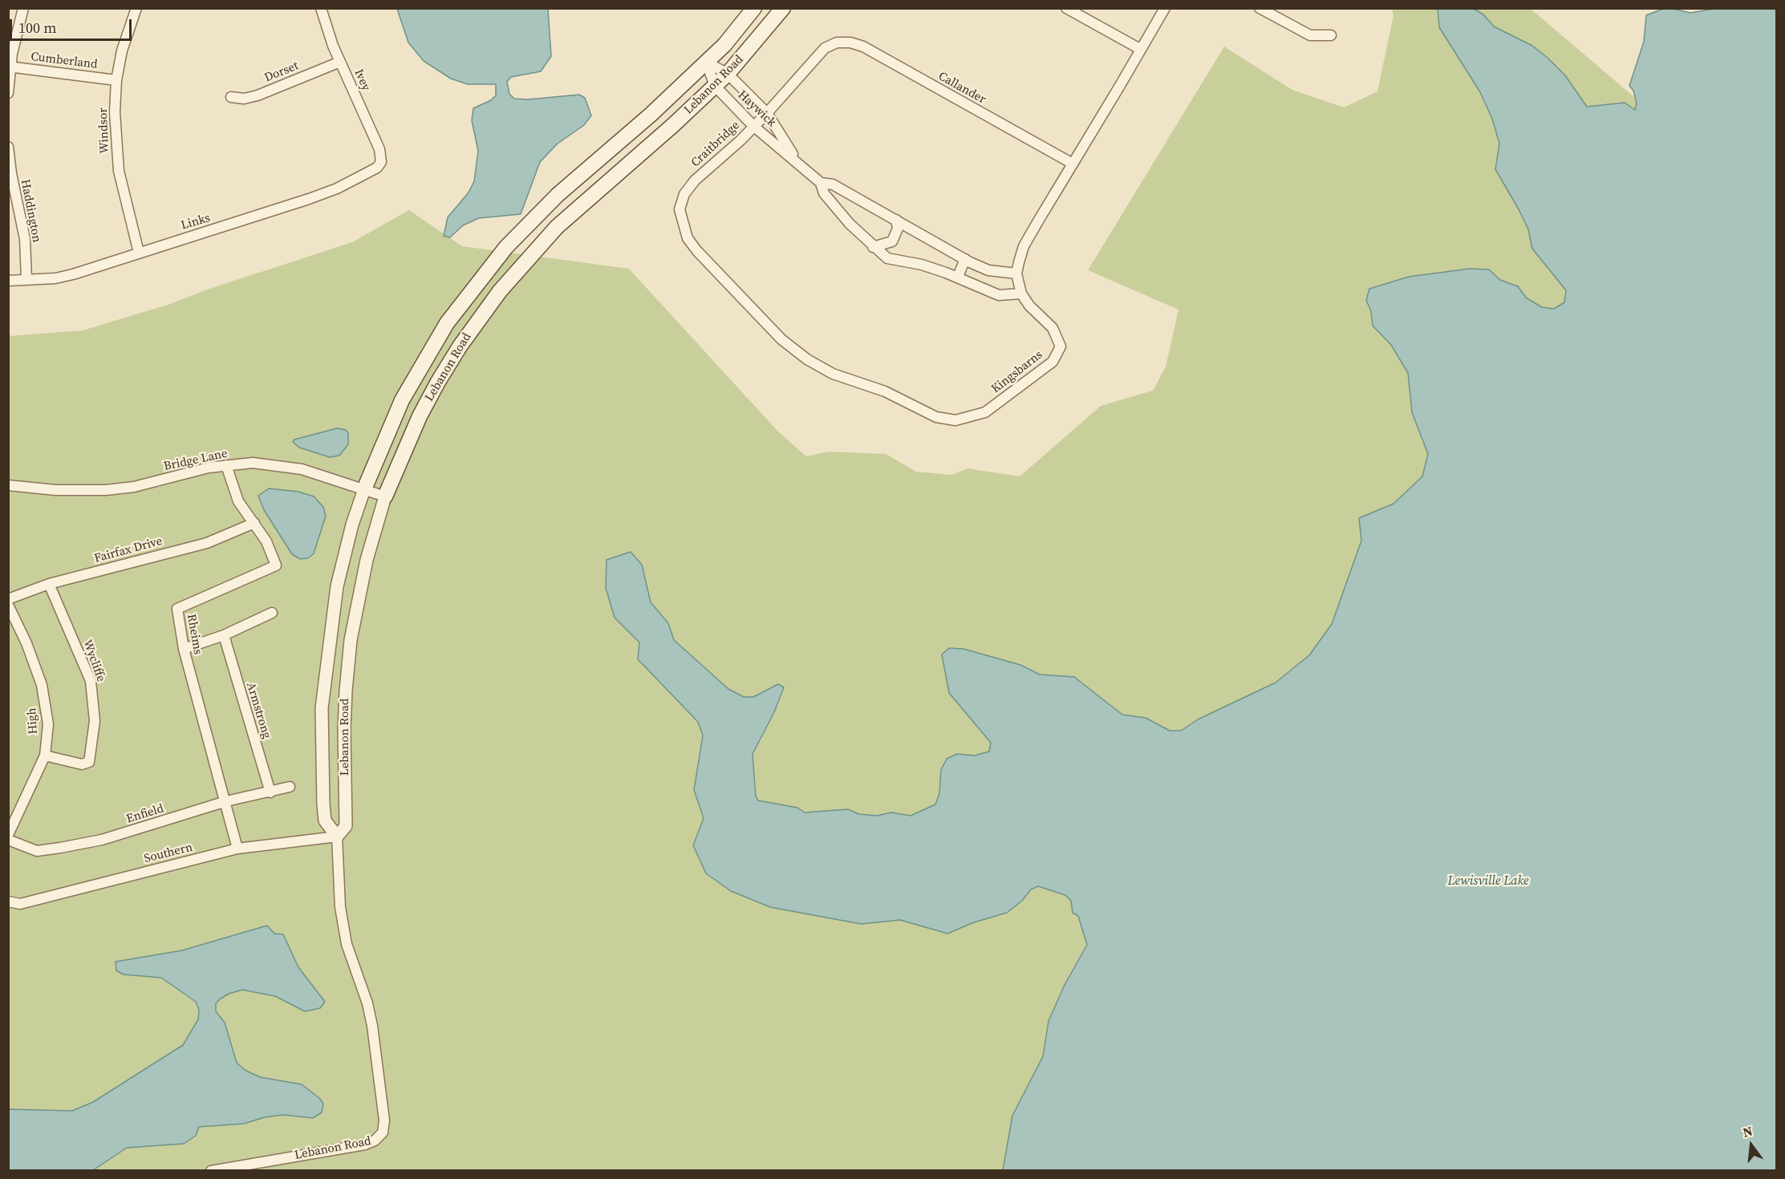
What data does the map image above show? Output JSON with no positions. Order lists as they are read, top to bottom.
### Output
{
  "streets": {
    "main road": ["Lebanon Road"],
    "street": [
      "Cumberland",
      "Dorset",
      "Ivey",
      "Callander",
      "Haywick",
      "Windsor",
      "Craitbridge",
      "Haddington",
      "Links",
      "Kingsbarns",
      "Bridge Lane",
      "Fairfax Drive",
      "Rheims",
      "Wycliffe",
      "Armstrong",
      "High",
      "Enfield",
      "Southern"
    ]
  },
  "crossings": [
    ["Cumberland", "Windsor"],
    ["Dorset", "Ivey"],
    ["Ivey", "Links"],
    ["Lebanon Road", "Haywick"],
    ["Lebanon Road", "Bridge Lane"],
    ["Lebanon Road", "Southern"],
    ["Callander", "Craitbridge"],
    ["Callander", "Kingsbarns"],
    ["Haywick", "Craitbridge"],
    ["Haywick", "Kingsbarns"],
    ["Windsor", "Links"],
    ["Craitbridge", "Kingsbarns"],
    ["Haddington", "Links"],
    ["Bridge Lane", "Rheims"],
    ["Fairfax Drive", "Rheims"],
    ["Fairfax Drive", "Wycliffe"],
    ["Rheims", "Enfield"],
    ["Rheims", "Southern"],
    ["Wycliffe", "High"],
    ["Armstrong", "Enfield"]
  ],
  "water": ["Lewisville Lake"],
  "scale_bar": "100 m",
  "north": "top"
}
